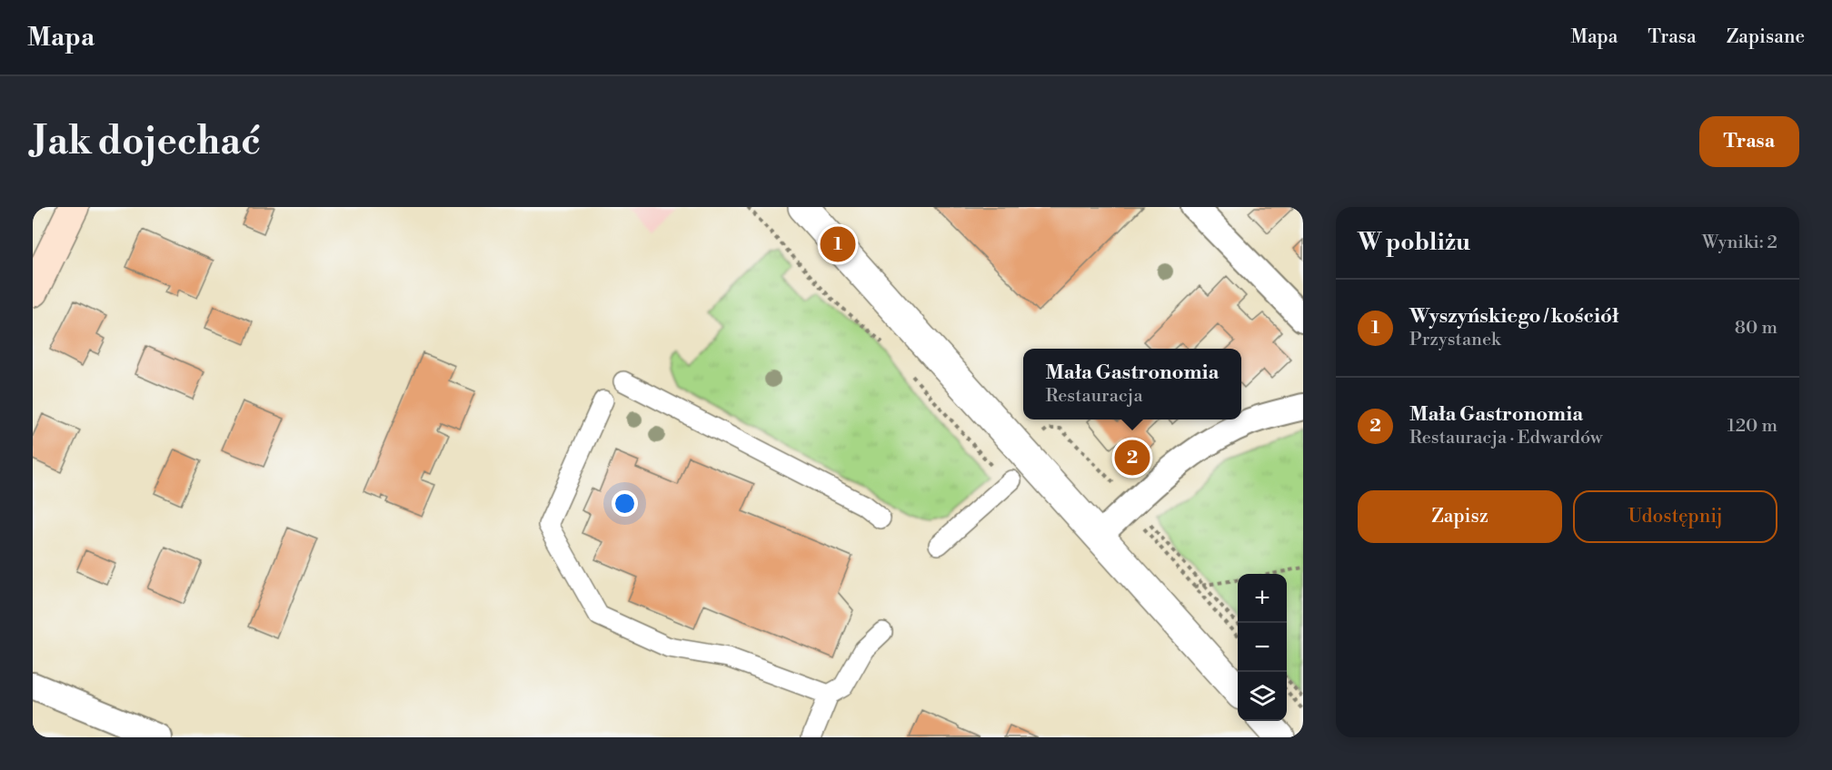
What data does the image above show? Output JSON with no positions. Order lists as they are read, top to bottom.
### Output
{
  "page": {
    "header": "Mapa",
    "nav": ["Mapa", "Trasa", "Zapisane"],
    "buttons": [
      "Trasa",
      ["Zapisz", "Udostępnij"]
    ],
    "title": "Jak dojechać",
    "heading": ["W pobliżu", "Wyniki: 2"],
    "pins": ["1", "2"],
    "list": [
      {
        "mark": "1",
        "name": "Wyszyńskiego / kościół",
        "note": "Przystanek",
        "value": "80 m"
      },
      {
        "mark": "2",
        "name": "Mała Gastronomia",
        "note": "Restauracja · Edwardów",
        "value": "120 m"
      }
    ],
    "popup": ["Mała Gastronomia", "Restauracja"],
    "map_buttons": ["+", "−"]
  }
}
